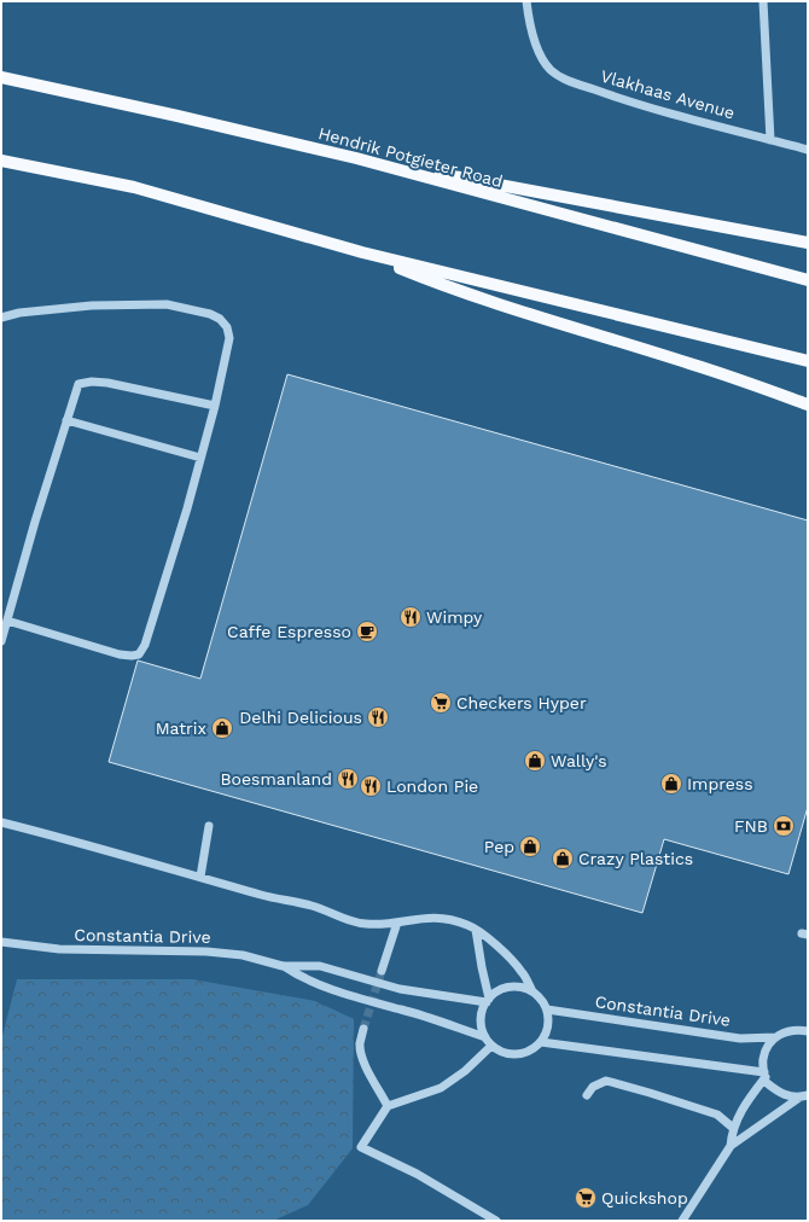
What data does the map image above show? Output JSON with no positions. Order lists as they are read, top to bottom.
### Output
{
  "streets": {
    "main road": ["Hendrik Potgieter Road"],
    "street": ["Vlakhaas Avenue", "Constantia Drive"]
  },
  "places": {
    "restaurant": [
      "Wimpy",
      "Delhi Delicious",
      "Boesmanland",
      "London Pie"
    ],
    "cafe": ["Caffe Espresso"],
    "supermarket": ["Checkers Hyper", "Quickshop"],
    "shop": [
      "Matrix",
      "Wally's",
      "Impress",
      "Pep",
      "Crazy Plastics"
    ],
    "bank": ["FNB"]
  }
}
